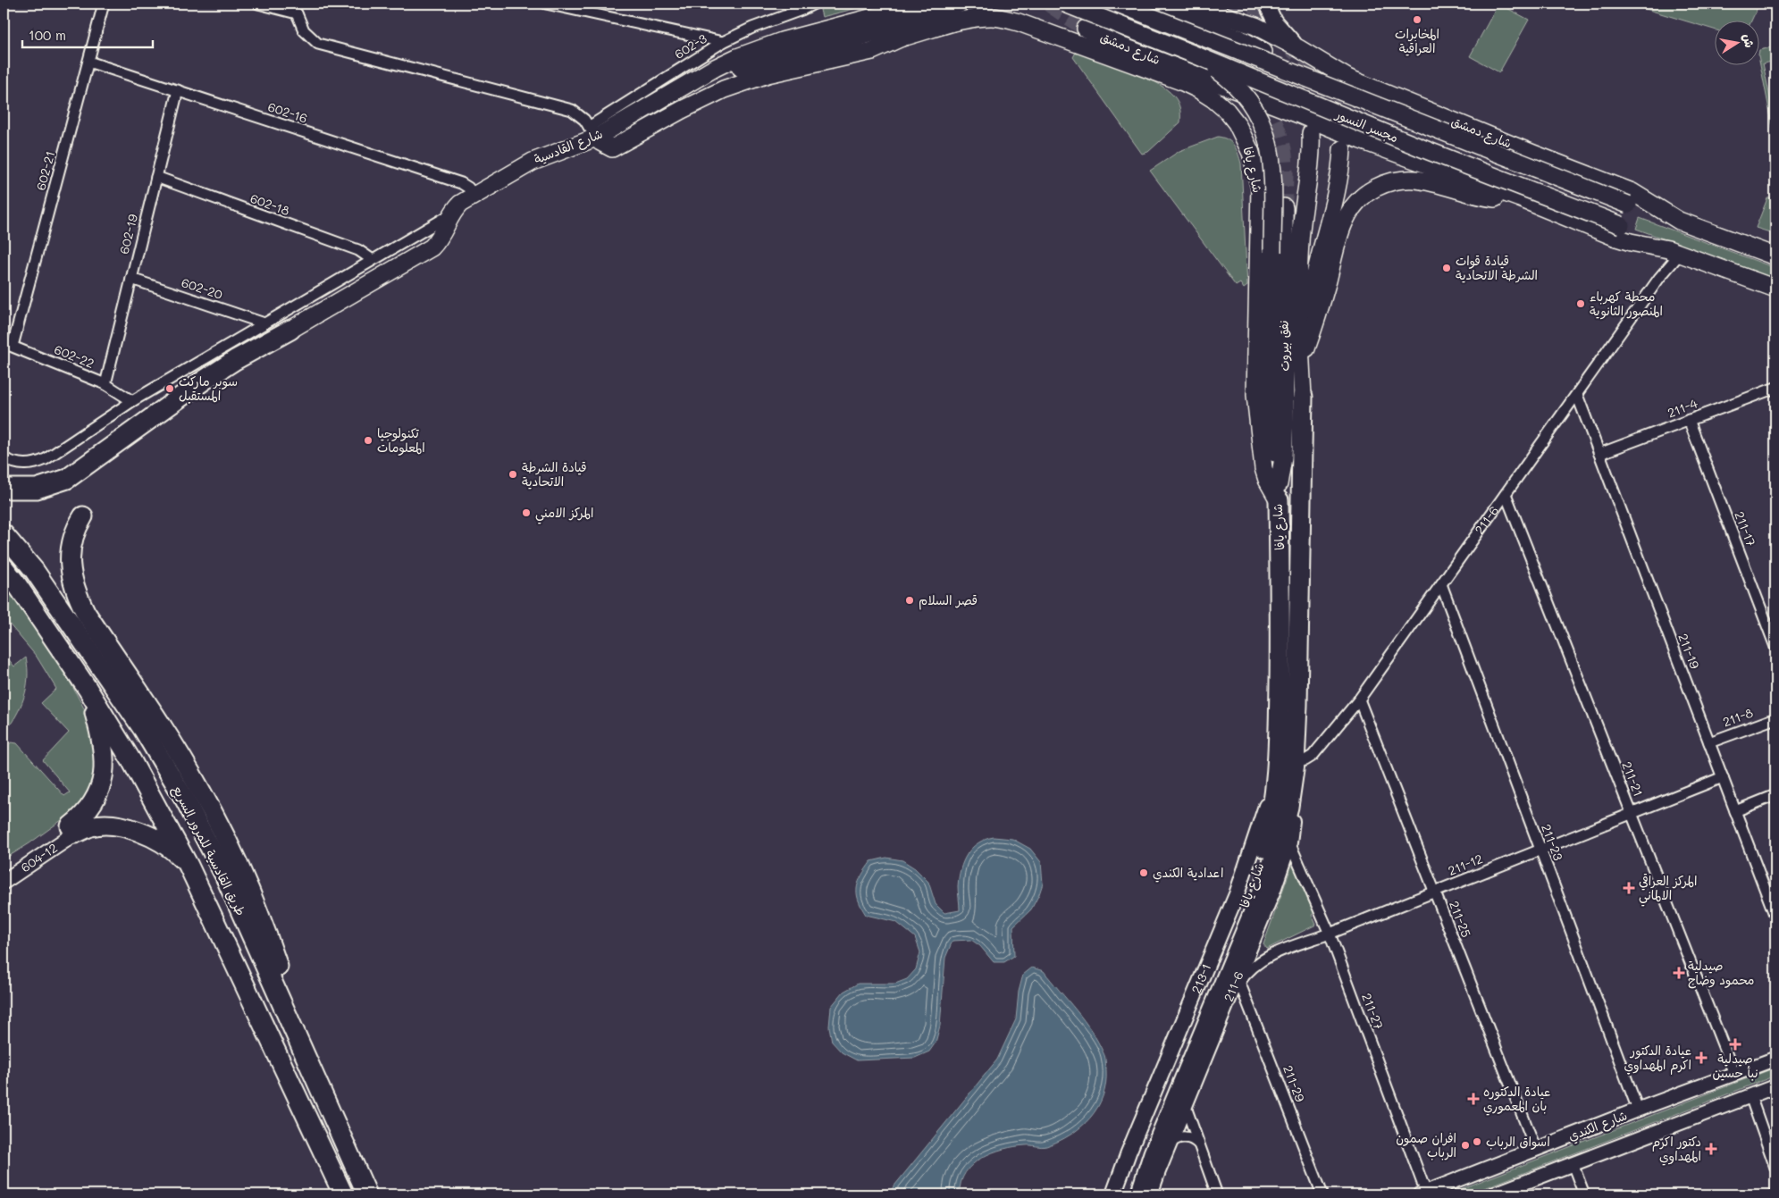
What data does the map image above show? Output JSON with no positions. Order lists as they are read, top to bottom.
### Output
{
  "streets": {
    "highway": ["شارع يافا", "طريق القادسية للمرور السريع"],
    "main road": [
      "شارع دمشق",
      "مجسر النسور",
      "شارع القادسية",
      "نفق بيروت",
      "211-6",
      "604-12",
      "213-1"
    ],
    "street": [
      "602-3",
      "602-16",
      "602-21",
      "602-18",
      "602-19",
      "602-20",
      "602-22",
      "211-4",
      "211-17",
      "211-19",
      "211-8",
      "211-21",
      "211-23",
      "211-12",
      "211-25",
      "211-27",
      "211-29",
      "شارع الكندي"
    ]
  },
  "crossings": [
    ["602-3", "شارع القادسية"],
    ["شارع دمشق", "مجسر النسور"],
    ["602-16", "شارع القادسية"],
    ["602-16", "602-21"],
    ["602-16", "602-19"],
    ["مجسر النسور", "211-6"],
    ["شارع القادسية", "شارع يافا"],
    ["شارع يافا", "نفق بيروت"],
    ["شارع يافا", "211-6"],
    ["شارع يافا", "213-1"],
    ["602-21", "602-22"],
    ["602-18", "602-19"],
    ["602-19", "602-20"],
    ["602-19", "602-22"],
    ["211-4", "211-17"],
    ["211-4", "211-19"],
    ["211-6", "211-19"],
    ["211-6", "211-21"],
    ["211-6", "211-23"],
    ["211-6", "211-12"],
    ["211-6", "211-25"],
    ["211-6", "213-1"],
    ["211-6", "211-27"],
    ["211-6", "211-29"],
    ["211-19", "211-8"],
    ["211-19", "211-12"],
    ["211-21", "211-12"],
    ["211-21", "شارع الكندي"],
    ["211-23", "211-12"],
    ["211-23", "شارع الكندي"],
    ["211-12", "211-25"],
    ["211-12", "211-27"],
    ["211-12", "211-29"],
    ["211-25", "شارع الكندي"],
    ["211-27", "شارع الكندي"]
  ],
  "places": {
    "other": [
      "المخابرات العراقية",
      "قيادة قوات الشرطة الاتحادية",
      "محطة كهرباء المنصور الثانوية",
      "سوبر ماركت المستقبل",
      "تكنولوجيا المعلومات",
      "قيادة الشرطة الاتحادية",
      "المركز الامني",
      "قصر السلام",
      "اعدادية الكندي",
      "اسواق الرباب",
      "افران صمون الرباب"
    ],
    "health": [
      "المركز العراقي الالماني",
      "صيدلية محمود وضاح",
      "صيدلية نبأ حسين",
      "عيادة الدكتور اكرم المهداوي",
      "عيادة الدكتوره بان المعموري",
      "دكتور اكرم المهداوي"
    ]
  },
  "scale_bar": "100 m",
  "north": "right"
}
